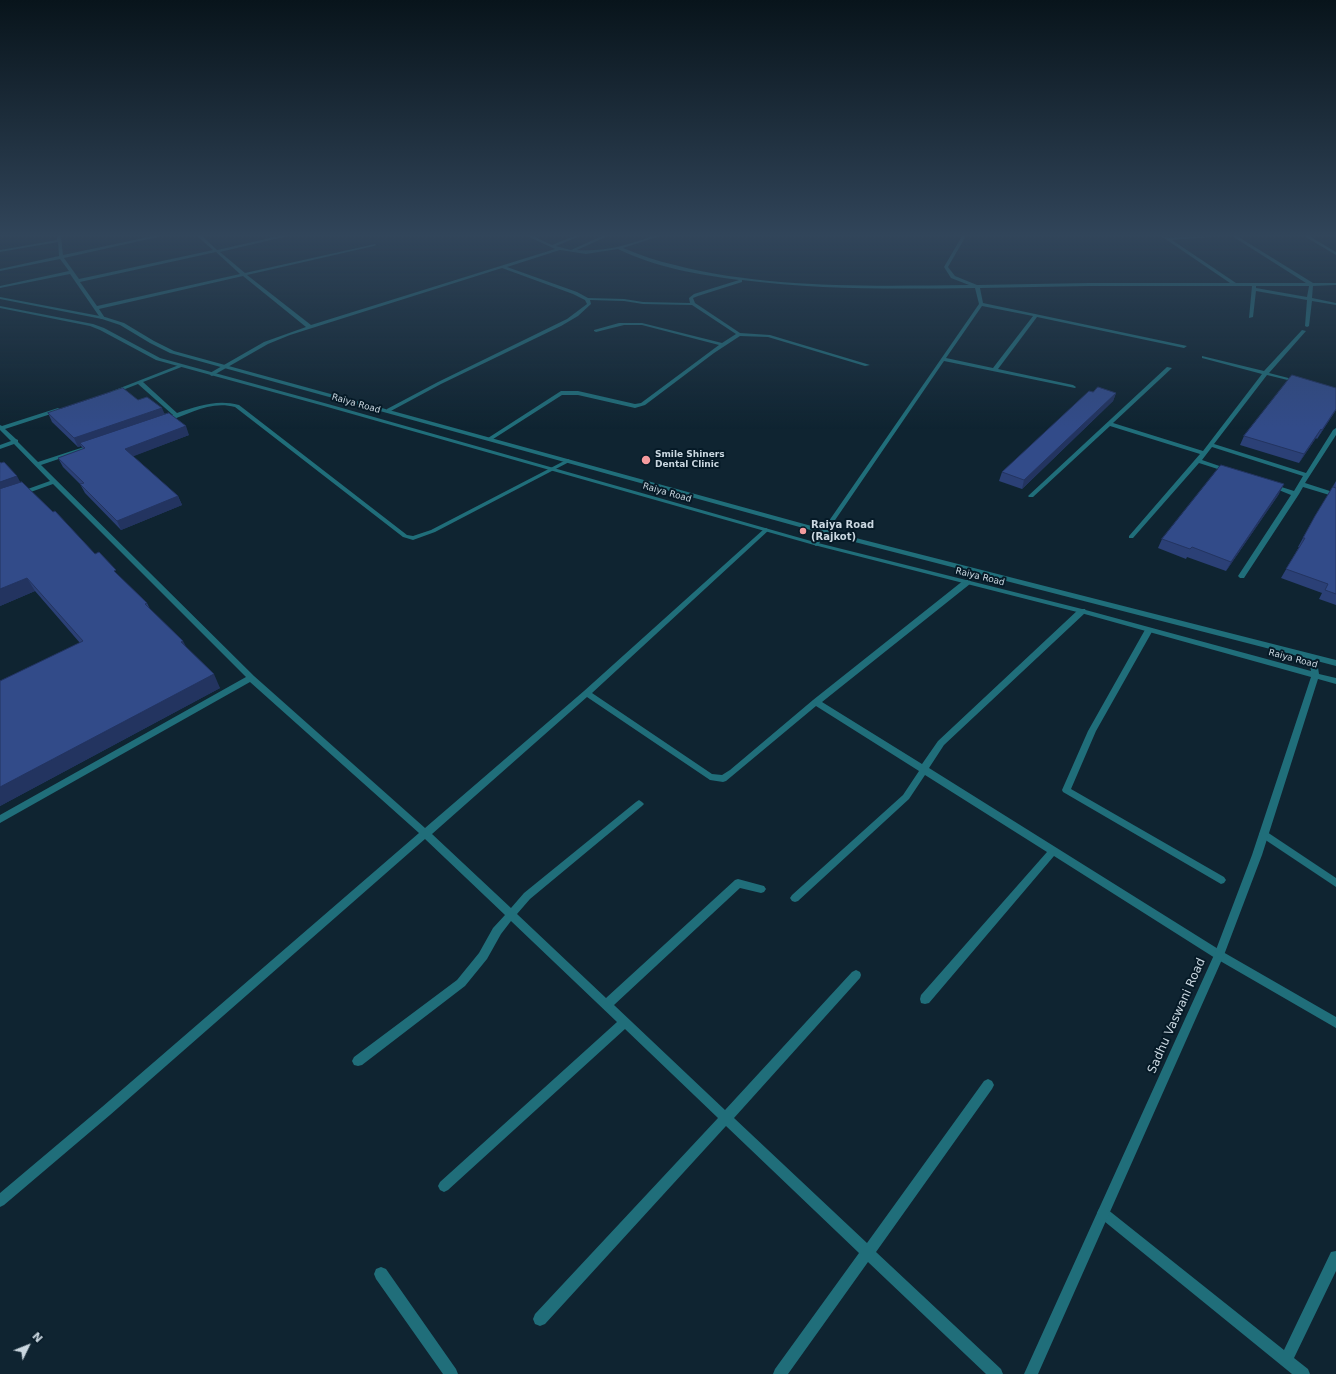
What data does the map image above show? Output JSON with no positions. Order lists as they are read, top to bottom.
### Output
{
  "streets": {
    "street": ["Raiya Road", "Sadhu Vaswani Road"]
  },
  "crossings": [
    ["Raiya Road", "Sadhu Vaswani Road"]
  ],
  "places": ["Smile Shiners Dental Clinic", "Raiya Road (Rajkot)"],
  "north": "top right"
}
